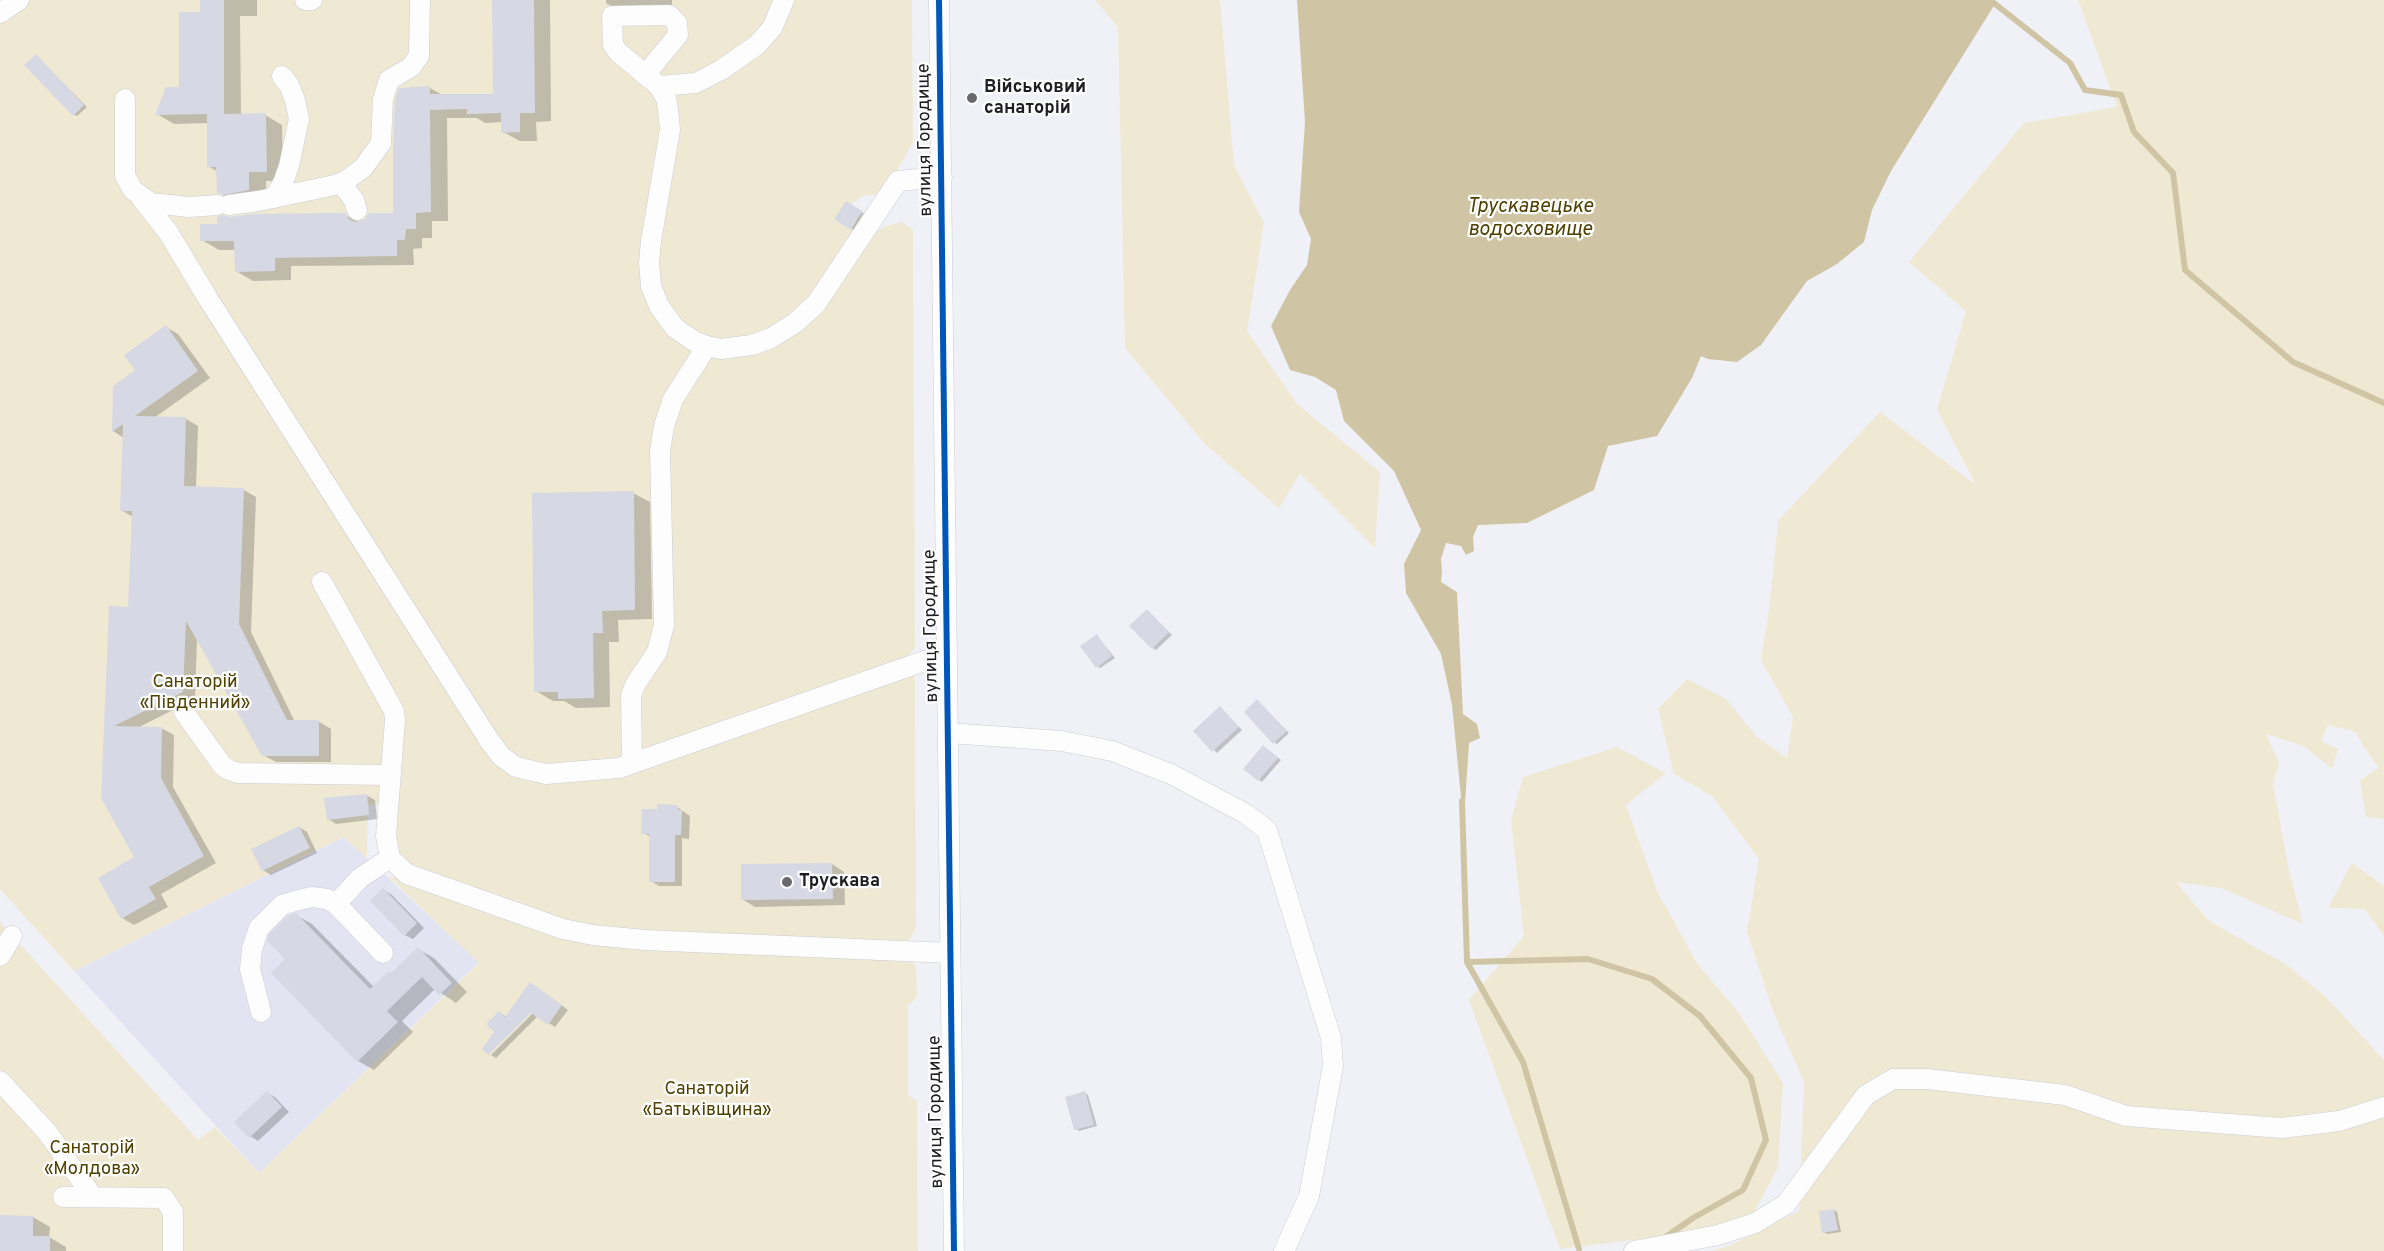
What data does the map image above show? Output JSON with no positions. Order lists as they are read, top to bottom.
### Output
{
  "streets": {
    "street": ["вулиця Городище"]
  },
  "water": ["Трускавецьке водосховище"],
  "parks": ["Санаторій «Південний»", "Санаторій «Батьківщина»", "Санаторій «Молдова»"],
  "places": ["Військовий санаторій", "Трускава"]
}
